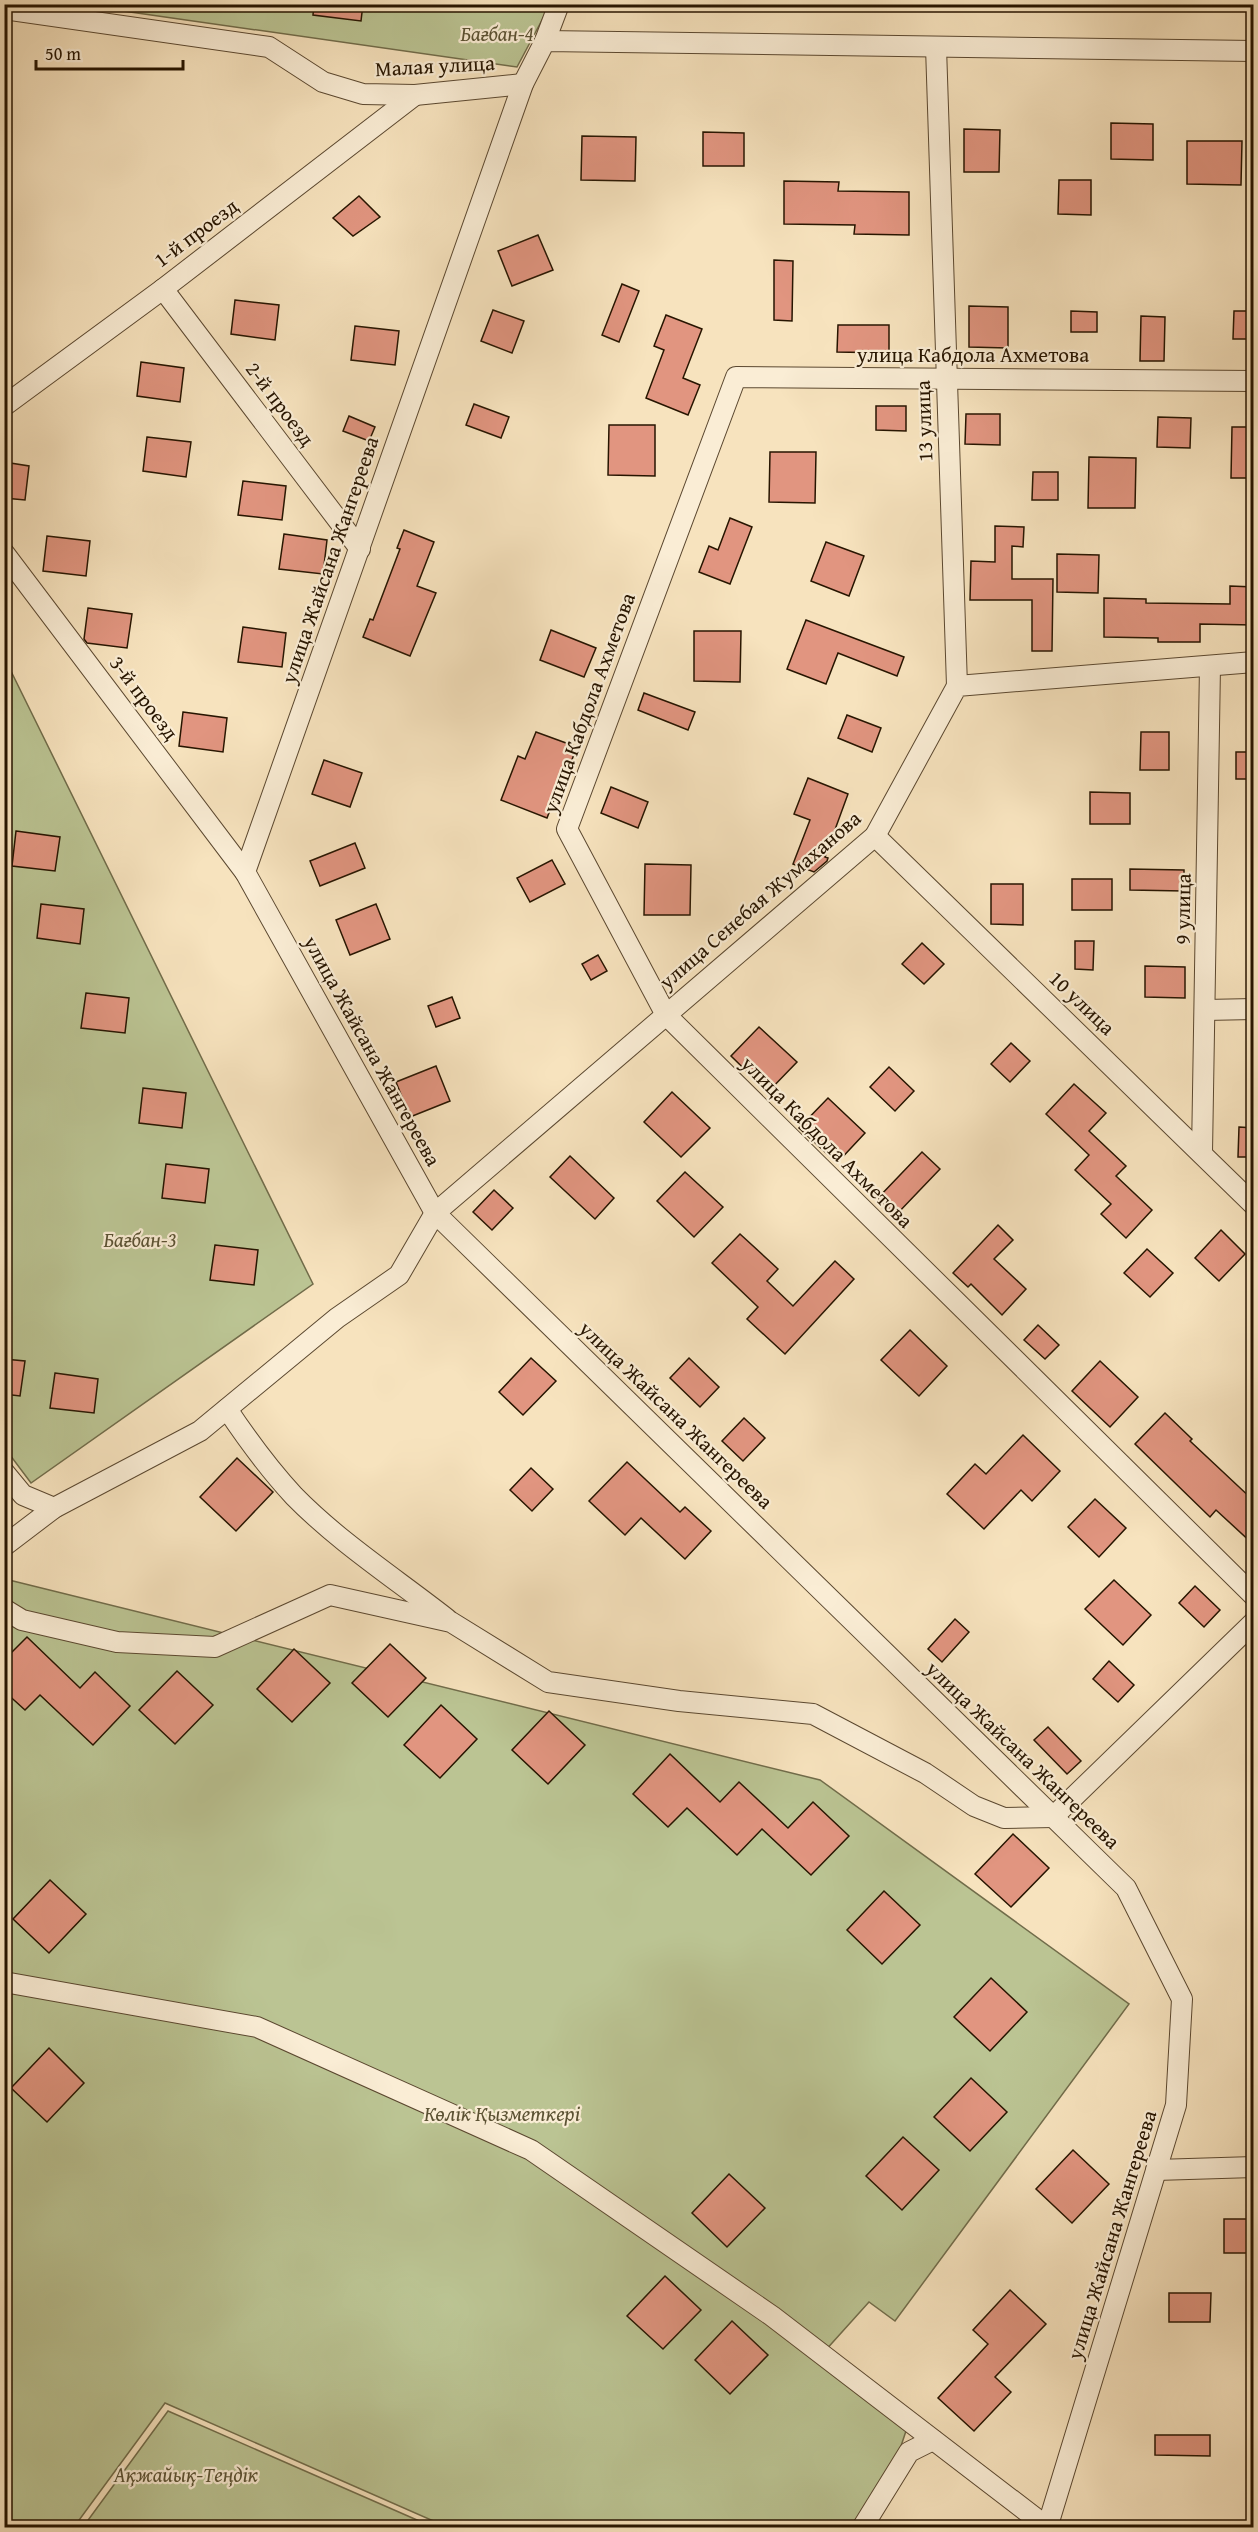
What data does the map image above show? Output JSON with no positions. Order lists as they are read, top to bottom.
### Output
{
  "streets": {
    "street": [
      "Малая улица",
      "1-й проезд",
      "улица Кабдола Ахметова",
      "2-й проезд",
      "13 улица",
      "улица Жайсана Жангереева",
      "3-й проезд",
      "улица Сенебая Жумаханова",
      "9 улица",
      "10 улица"
    ]
  },
  "crossings": [
    ["Малая улица", "1-й проезд"],
    ["Малая улица", "улица Жайсана Жангереева"],
    ["1-й проезд", "2-й проезд"],
    ["улица Кабдола Ахметова", "13 улица"],
    ["улица Кабдола Ахметова", "улица Сенебая Жумаханова"],
    ["2-й проезд", "улица Жайсана Жангереева"],
    ["13 улица", "улица Сенебая Жумаханова"],
    ["улица Жайсана Жангереева", "3-й проезд"],
    ["улица Жайсана Жангереева", "улица Сенебая Жумаханова"],
    ["улица Сенебая Жумаханова", "10 улица"],
    ["9 улица", "10 улица"]
  ],
  "parks": [
    "Бағбан-4",
    "Бағбан-3",
    "Көлік Қызметкері",
    "Ақжайық-Теңдік"
  ],
  "scale_bar": "50 m"
}
